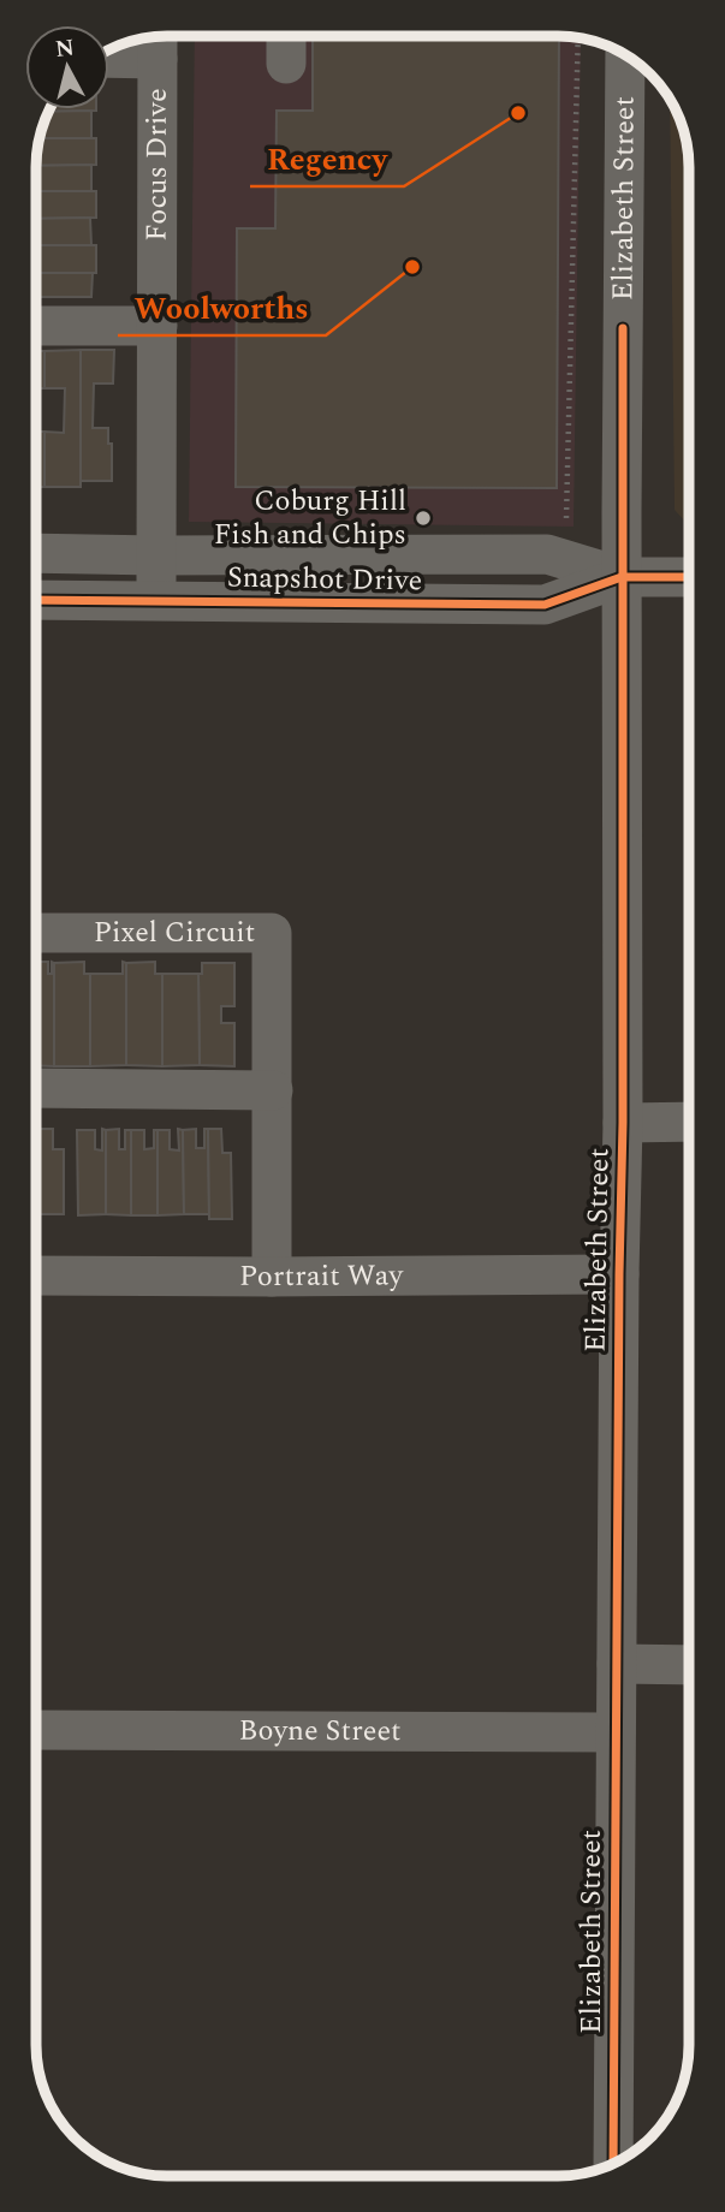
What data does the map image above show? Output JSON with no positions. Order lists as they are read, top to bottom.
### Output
{
  "streets": {
    "street": [
      "Focus Drive",
      "Elizabeth Street",
      "Snapshot Drive",
      "Pixel Circuit",
      "Portrait Way",
      "Boyne Street"
    ]
  },
  "crossings": [
    ["Focus Drive", "Snapshot Drive"],
    ["Elizabeth Street", "Snapshot Drive"],
    ["Elizabeth Street", "Portrait Way"],
    ["Elizabeth Street", "Boyne Street"],
    ["Pixel Circuit", "Portrait Way"]
  ],
  "places": ["Regency", "Woolworths", "Coburg Hill Fish and Chips"],
  "north": "top"
}
